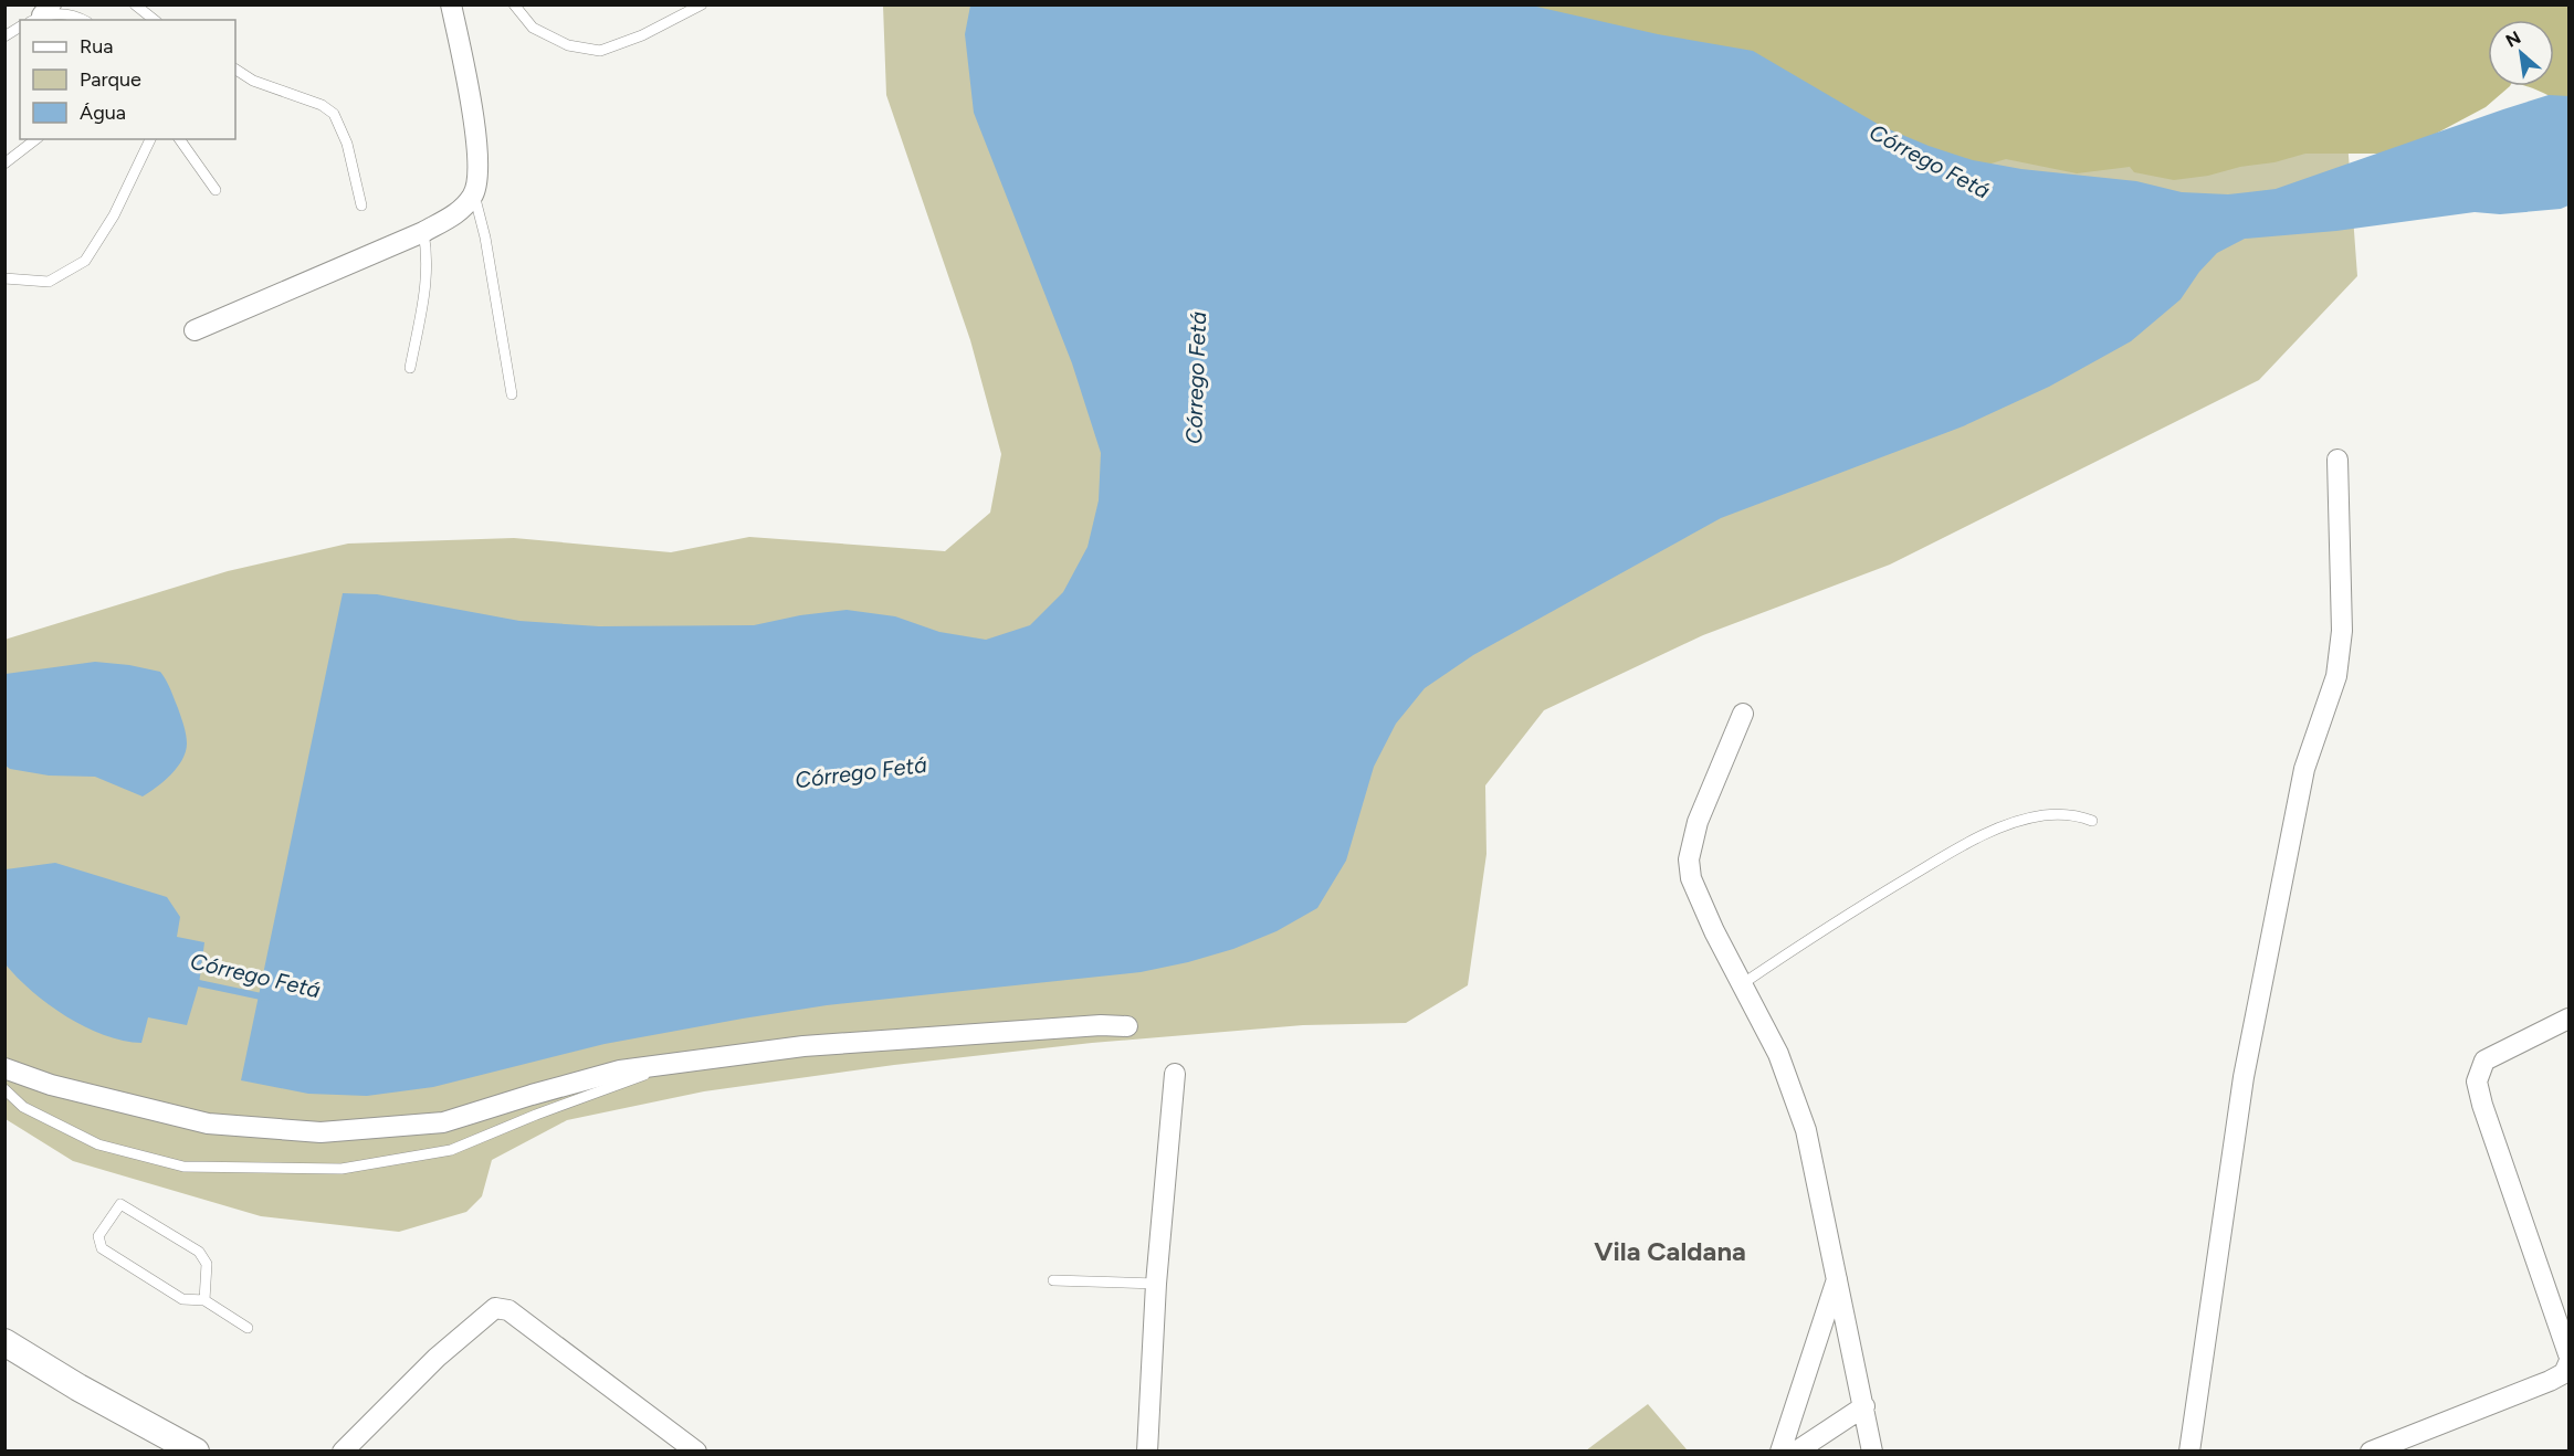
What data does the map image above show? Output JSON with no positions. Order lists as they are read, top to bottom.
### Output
{
  "districts": ["Vila Caldana"],
  "water": ["Córrego Fetá"],
  "legend": ["Rua", "Parque", "Água"],
  "north": "top left"
}
